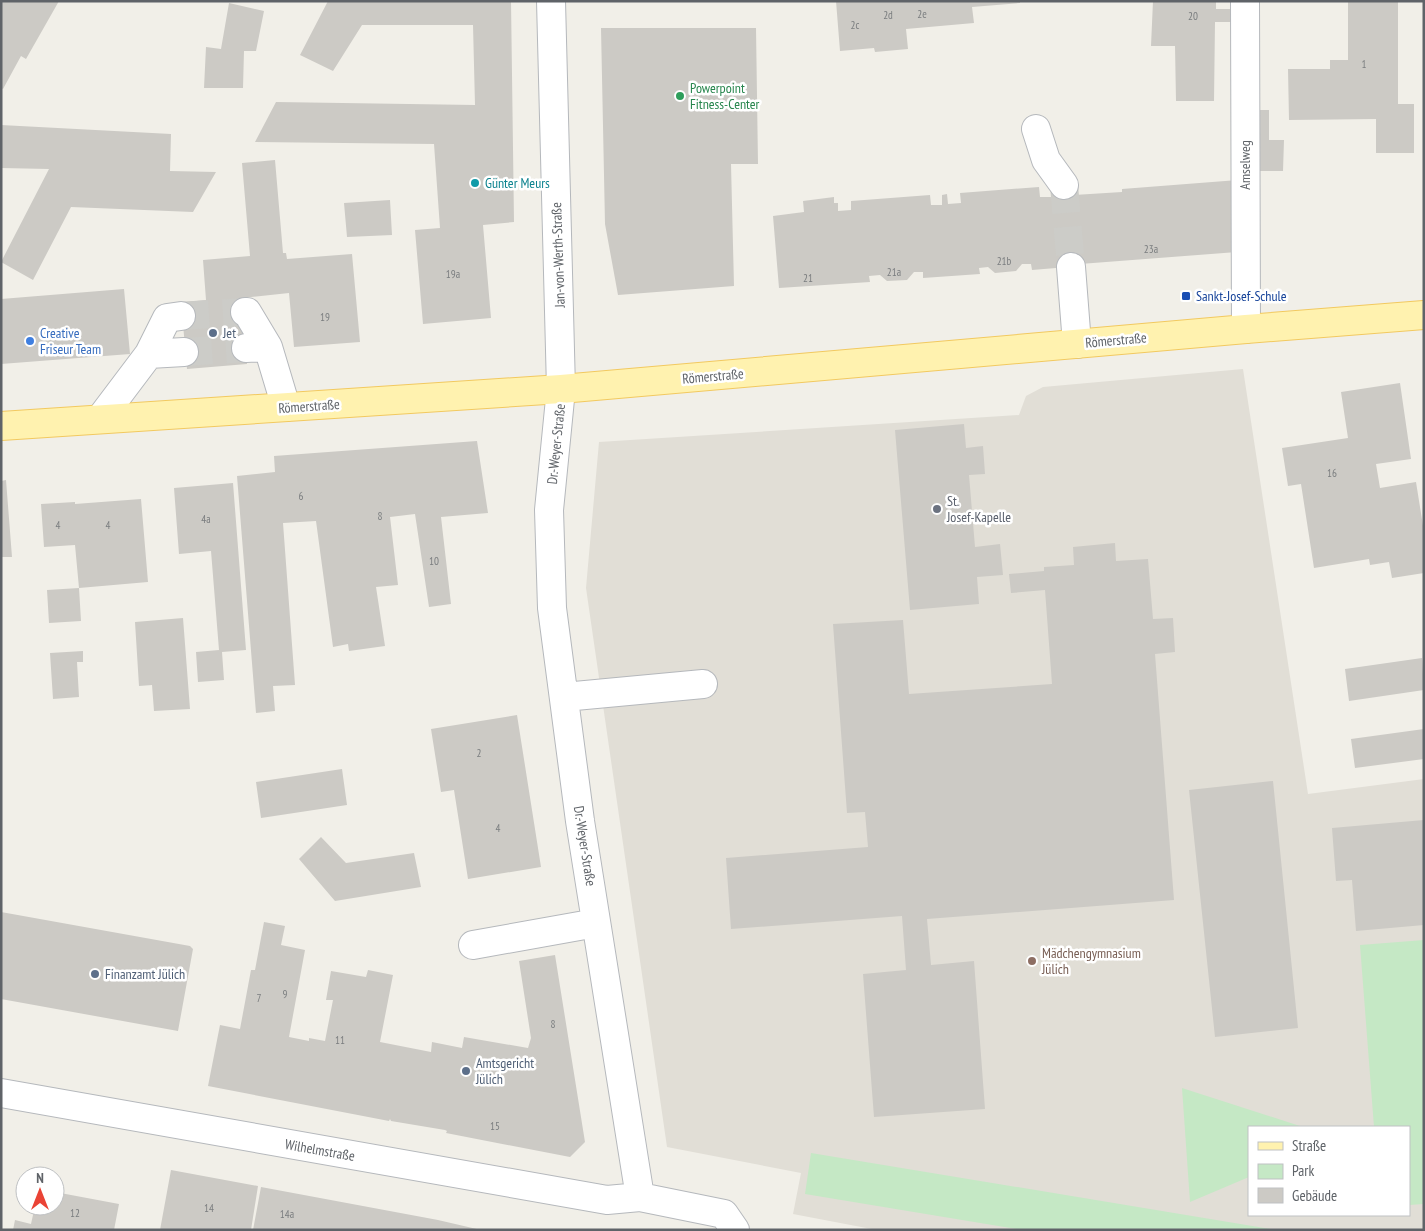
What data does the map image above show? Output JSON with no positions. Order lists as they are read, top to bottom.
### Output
{
  "streets": {
    "main road": ["Römerstraße"],
    "street": [
      "Amselweg",
      "Jan-von-Werth-Straße",
      "Dr.-Weyer-Straße",
      "Wilhelmstraße"
    ]
  },
  "crossings": [
    ["Amselweg", "Römerstraße"],
    ["Jan-von-Werth-Straße", "Römerstraße"],
    ["Jan-von-Werth-Straße", "Dr.-Weyer-Straße"],
    ["Römerstraße", "Dr.-Weyer-Straße"],
    ["Dr.-Weyer-Straße", "Wilhelmstraße"]
  ],
  "places": {
    "other": [
      "Powerpoint Fitness-Center",
      "Günter Meurs",
      "Jet",
      "Creative Friseur Team",
      "St. Josef-Kapelle",
      "Mädchengymnasium Jülich",
      "Finanzamt Jülich",
      "Amtsgericht Jülich"
    ],
    "transit": ["Sankt-Josef-Schule"]
  },
  "house_numbers": [
    "2e",
    "2d",
    "20",
    "2c",
    "1",
    "23a",
    "21b",
    "21a",
    "19a",
    "21",
    "19",
    "16",
    "6",
    "8",
    "4a",
    "4",
    "4",
    "10",
    "2",
    "4",
    "9",
    "7",
    "8",
    "11",
    "15",
    "14",
    "12",
    "14a"
  ],
  "legend": ["Straße", "Park", "Gebäude"],
  "north": "top"
}
